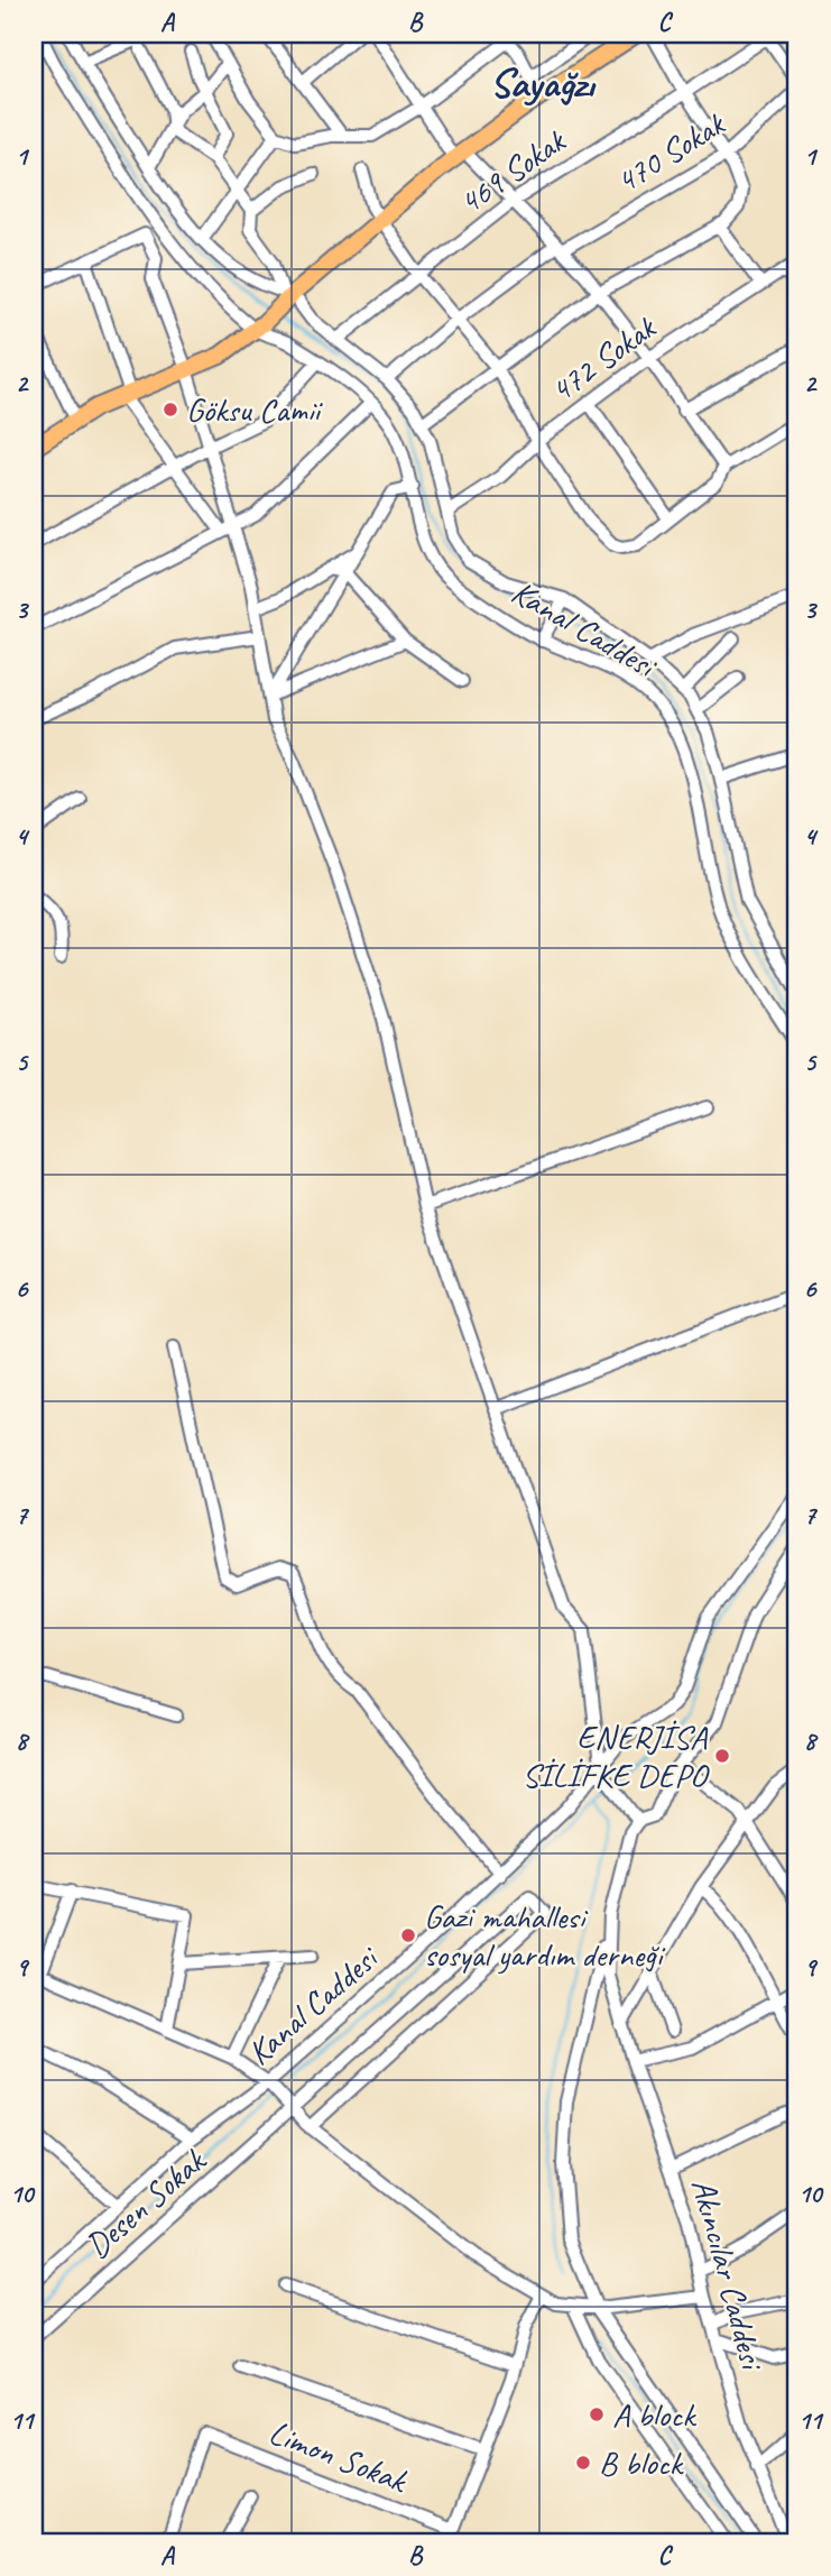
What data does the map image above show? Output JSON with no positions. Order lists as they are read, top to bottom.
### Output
{
  "streets": {
    "street": [
      "470 Sokak",
      "469 Sokak",
      "472 Sokak",
      "Kanal Caddesi",
      "Desen Sokak",
      "Akıncılar Caddesi",
      "Limon Sokak"
    ]
  },
  "districts": ["Sayağzı"],
  "places": [
    "Göksu Camii",
    "ENERJİSA SİLİFKE DEPO",
    "Gazi mahallesi sosyal yardım derneği",
    "A block",
    "B block"
  ],
  "grid": {
    "columns": ["A", "B", "C"],
    "rows": [
      "1",
      "2",
      "3",
      "4",
      "5",
      "6",
      "7",
      "8",
      "9",
      "10",
      "11"
    ]
  }
}
